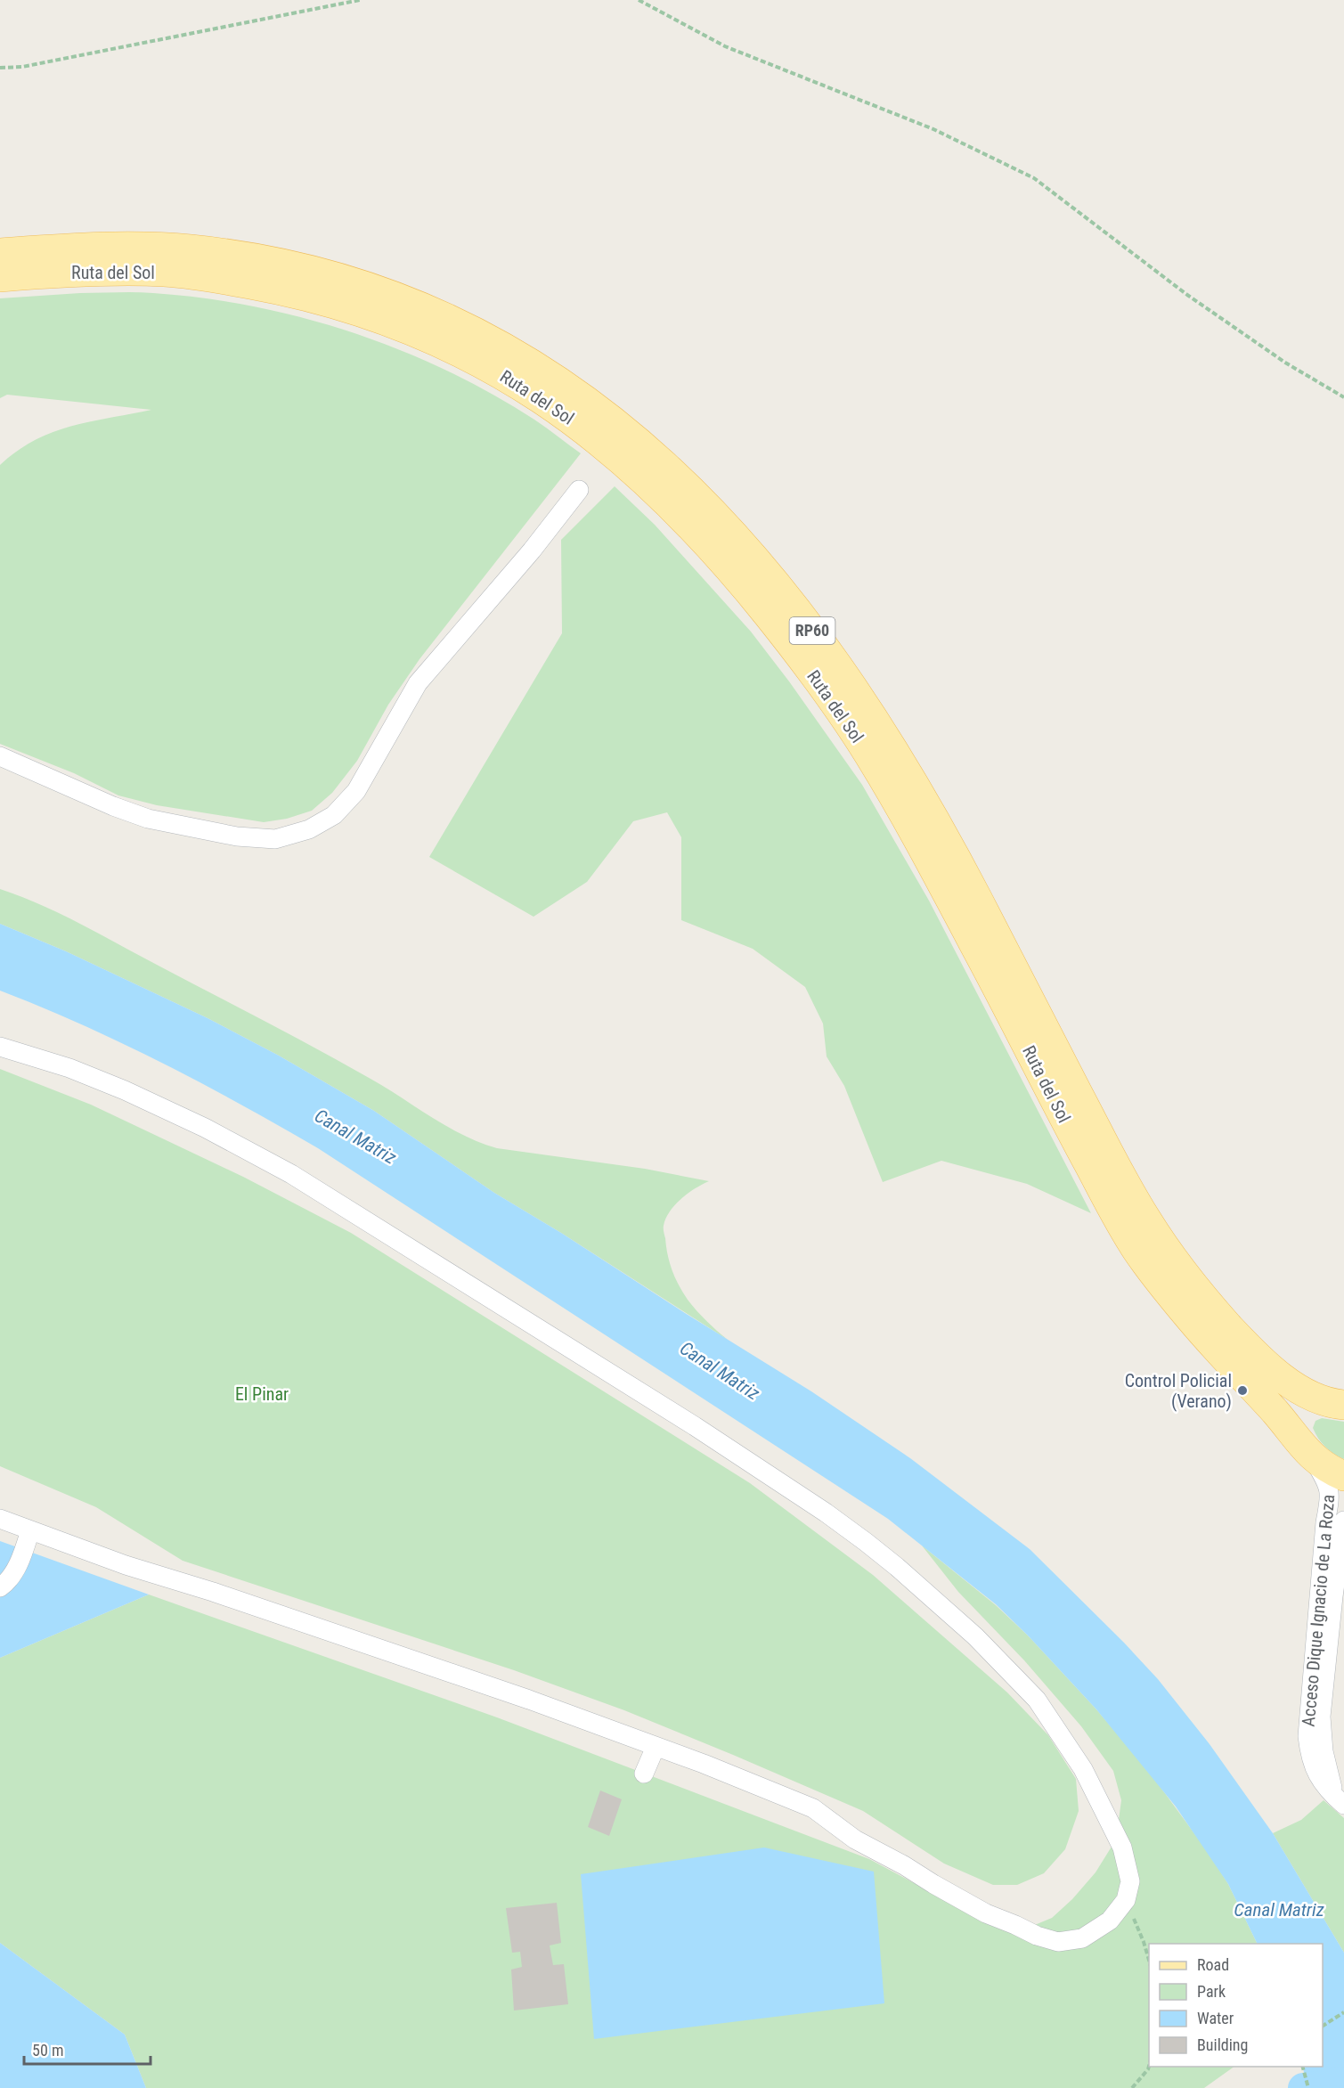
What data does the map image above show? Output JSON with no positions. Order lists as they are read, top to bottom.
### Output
{
  "streets": {
    "main road": ["Ruta del Sol", "RP60"],
    "street": ["Acceso Dique Ignacio de La Roza"]
  },
  "crossings": [
    ["Ruta del Sol", "Acceso Dique Ignacio de La Roza"]
  ],
  "water": ["Canal Matriz"],
  "parks": ["El Pinar"],
  "places": ["Control Policial (Verano)"],
  "legend": [
    "Road",
    "Park",
    "Water",
    "Building"
  ],
  "scale_bar": "50 m"
}
